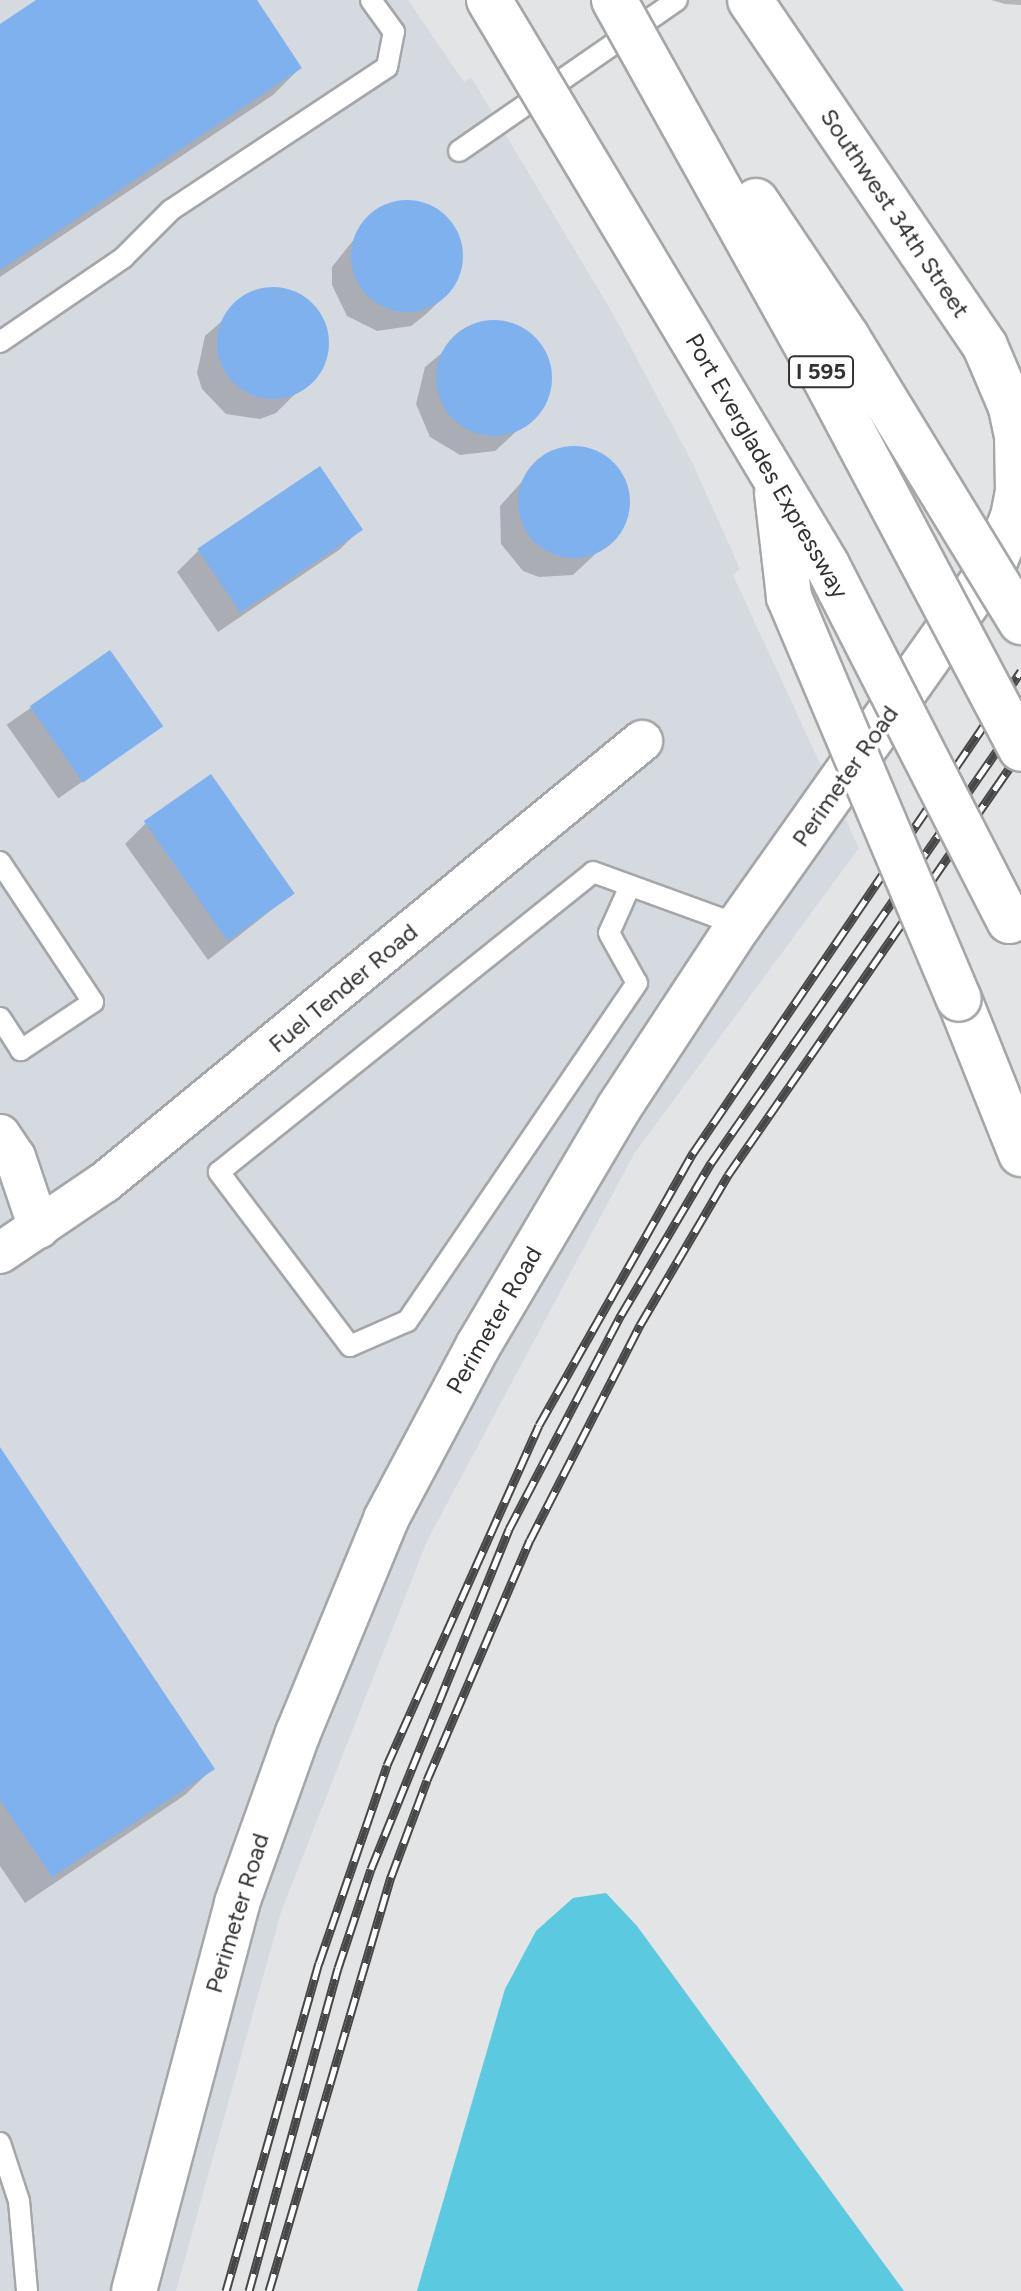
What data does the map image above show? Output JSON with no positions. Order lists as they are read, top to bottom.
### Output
{
  "streets": {
    "main road": [
      "Southwest 34th Street",
      "I 595",
      "Port Everglades Expressway",
      "Perimeter Road"
    ],
    "street": ["Fuel Tender Road"]
  },
  "crossings": [
    ["Southwest 34th Street", "Perimeter Road"]
  ]
}
